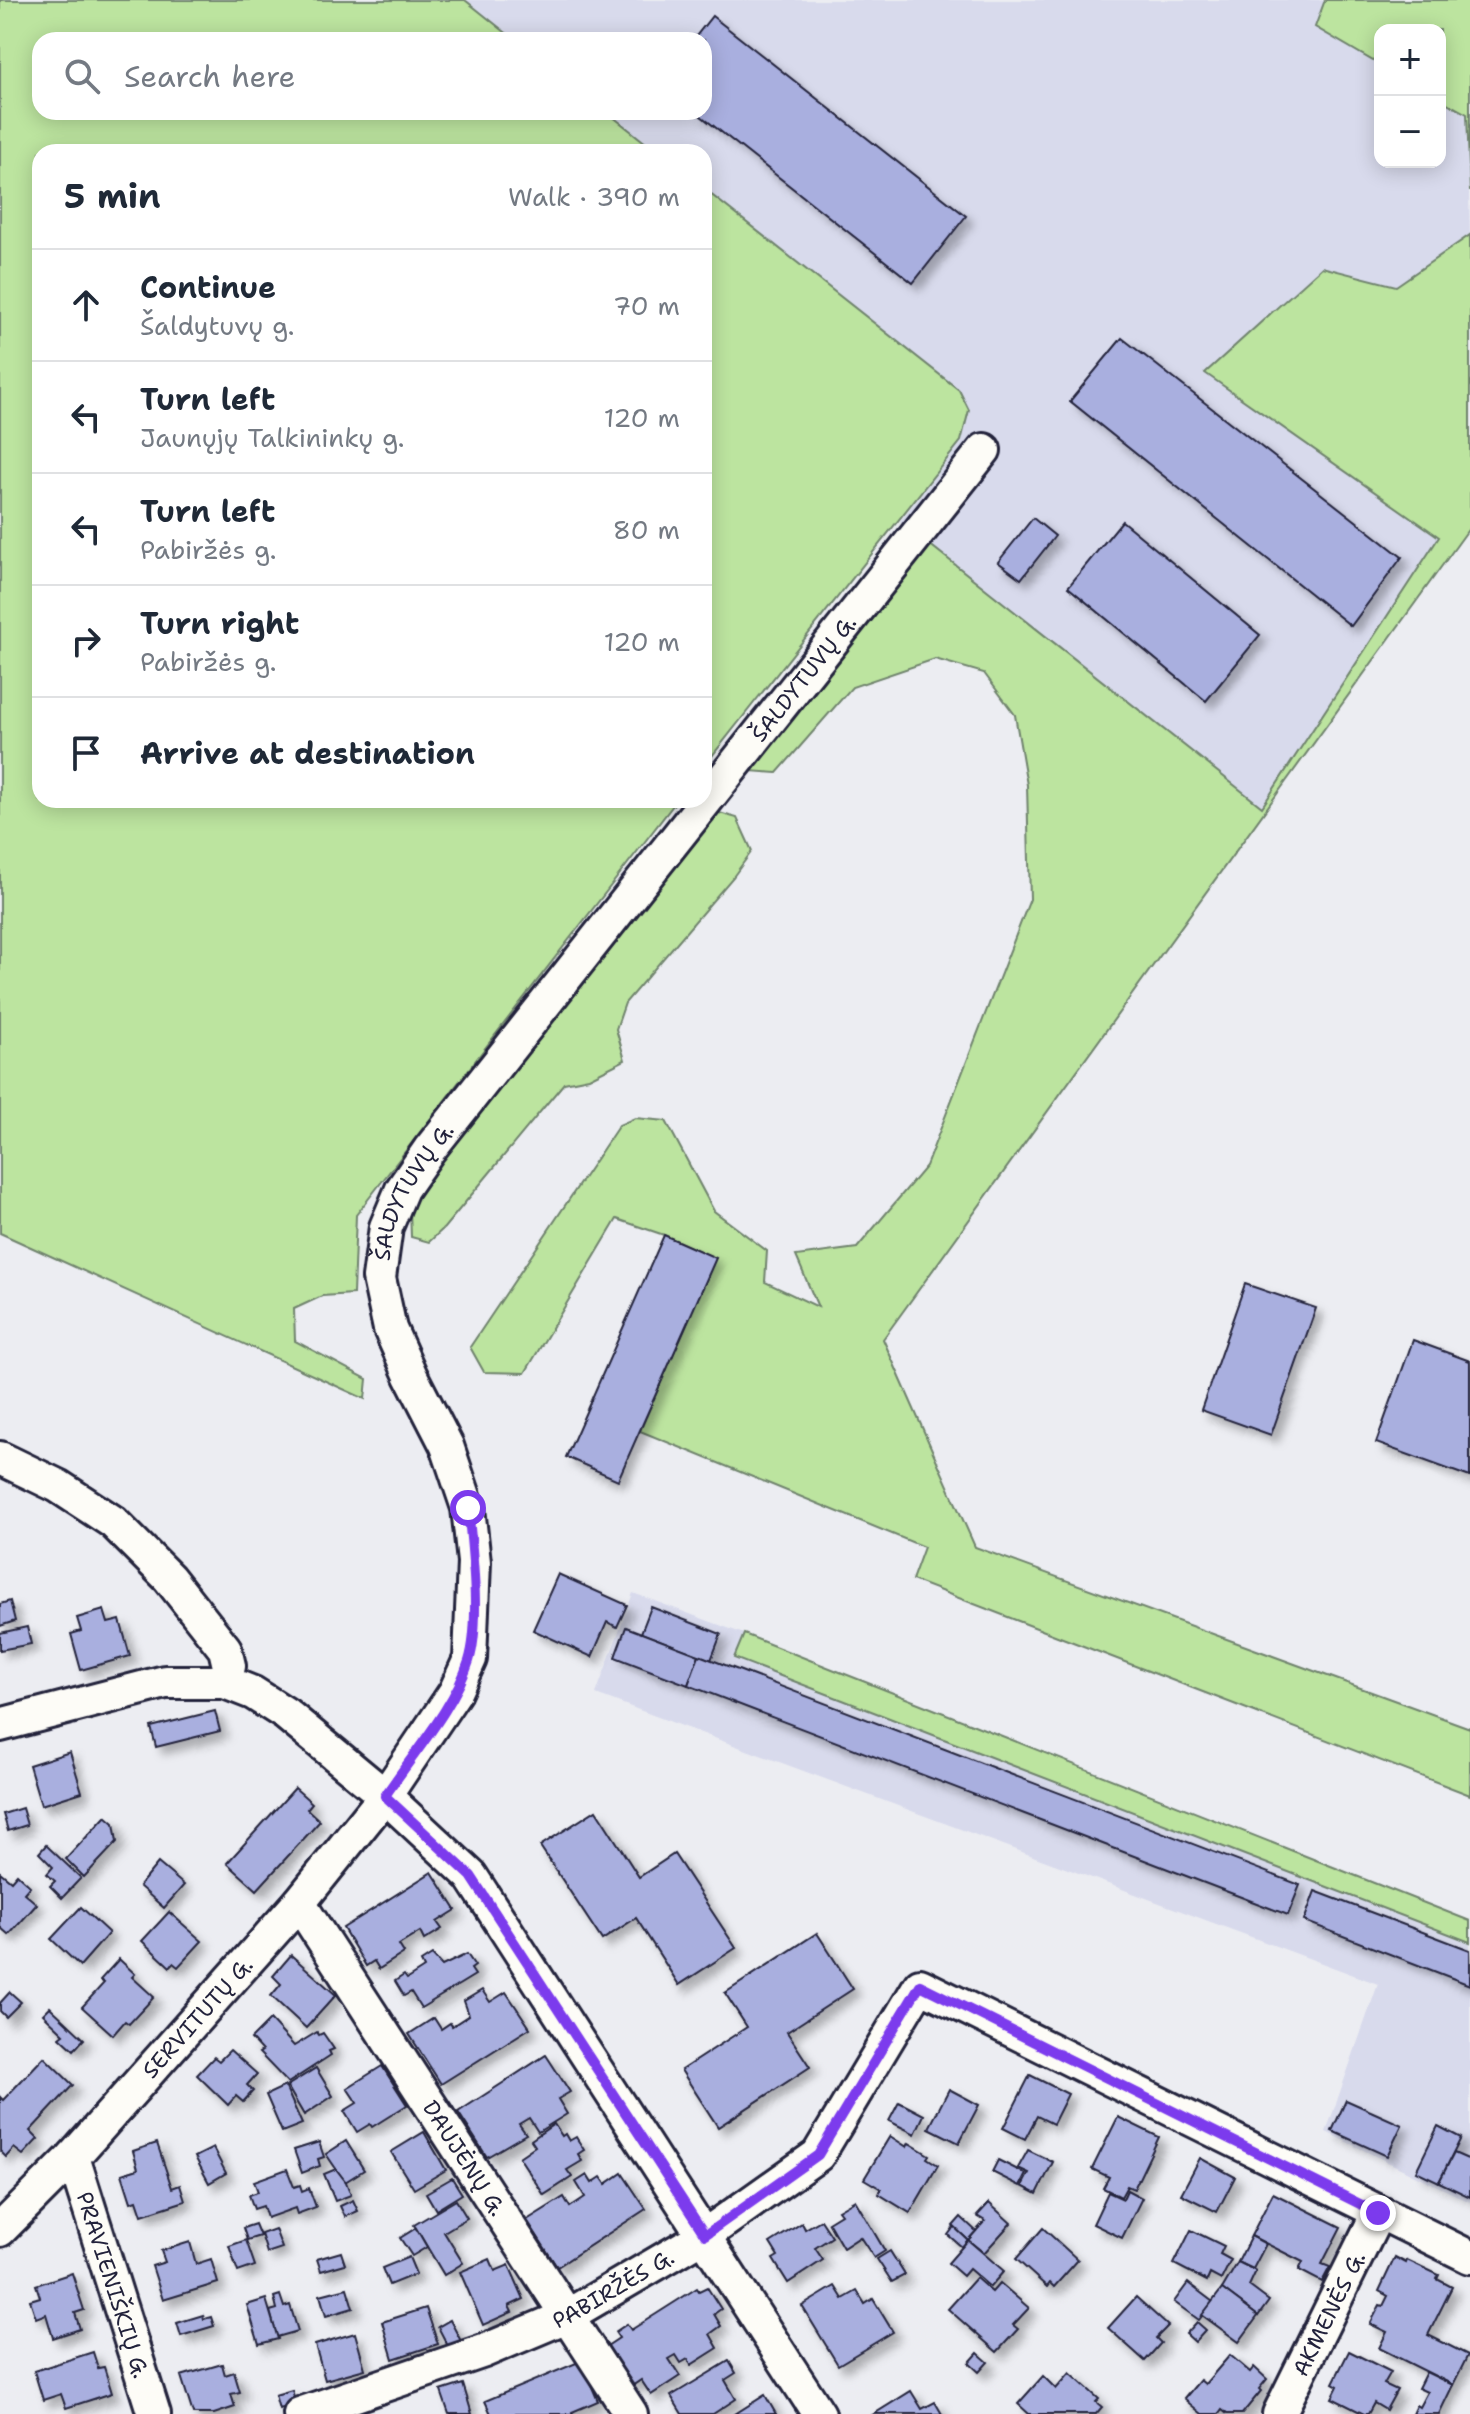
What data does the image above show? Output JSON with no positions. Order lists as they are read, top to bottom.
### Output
{
  "streets": {
    "street": [
      "ŠALDYTUVŲ G.",
      "SERVITUTŲ G.",
      "DAUJĖNŲ G.",
      "PRAVIENIŠKIŲ G.",
      "PABIRŽĖS G.",
      "AKMENĖS G."
    ]
  },
  "crossings": [
    ["ŠALDYTUVŲ G.", "SERVITUTŲ G."],
    ["SERVITUTŲ G.", "DAUJĖNŲ G."],
    ["SERVITUTŲ G.", "PRAVIENIŠKIŲ G."],
    ["DAUJĖNŲ G.", "PABIRŽĖS G."],
    ["PABIRŽĖS G.", "AKMENĖS G."]
  ],
  "page": {
    "map_buttons": ["+", "−"],
    "search": "Search here",
    "heading": ["5 min", "Walk · 390 m"],
    "list": [
      ["Continue", "Šaldytuvų g.", "70 m"],
      ["Turn left", "Jaunųjų Talkininkų g.", "120 m"],
      ["Turn left", "Pabiržės g.", "80 m"],
      ["Turn right", "Pabiržės g.", "120 m"],
      "Arrive at destination"
    ]
  }
}
